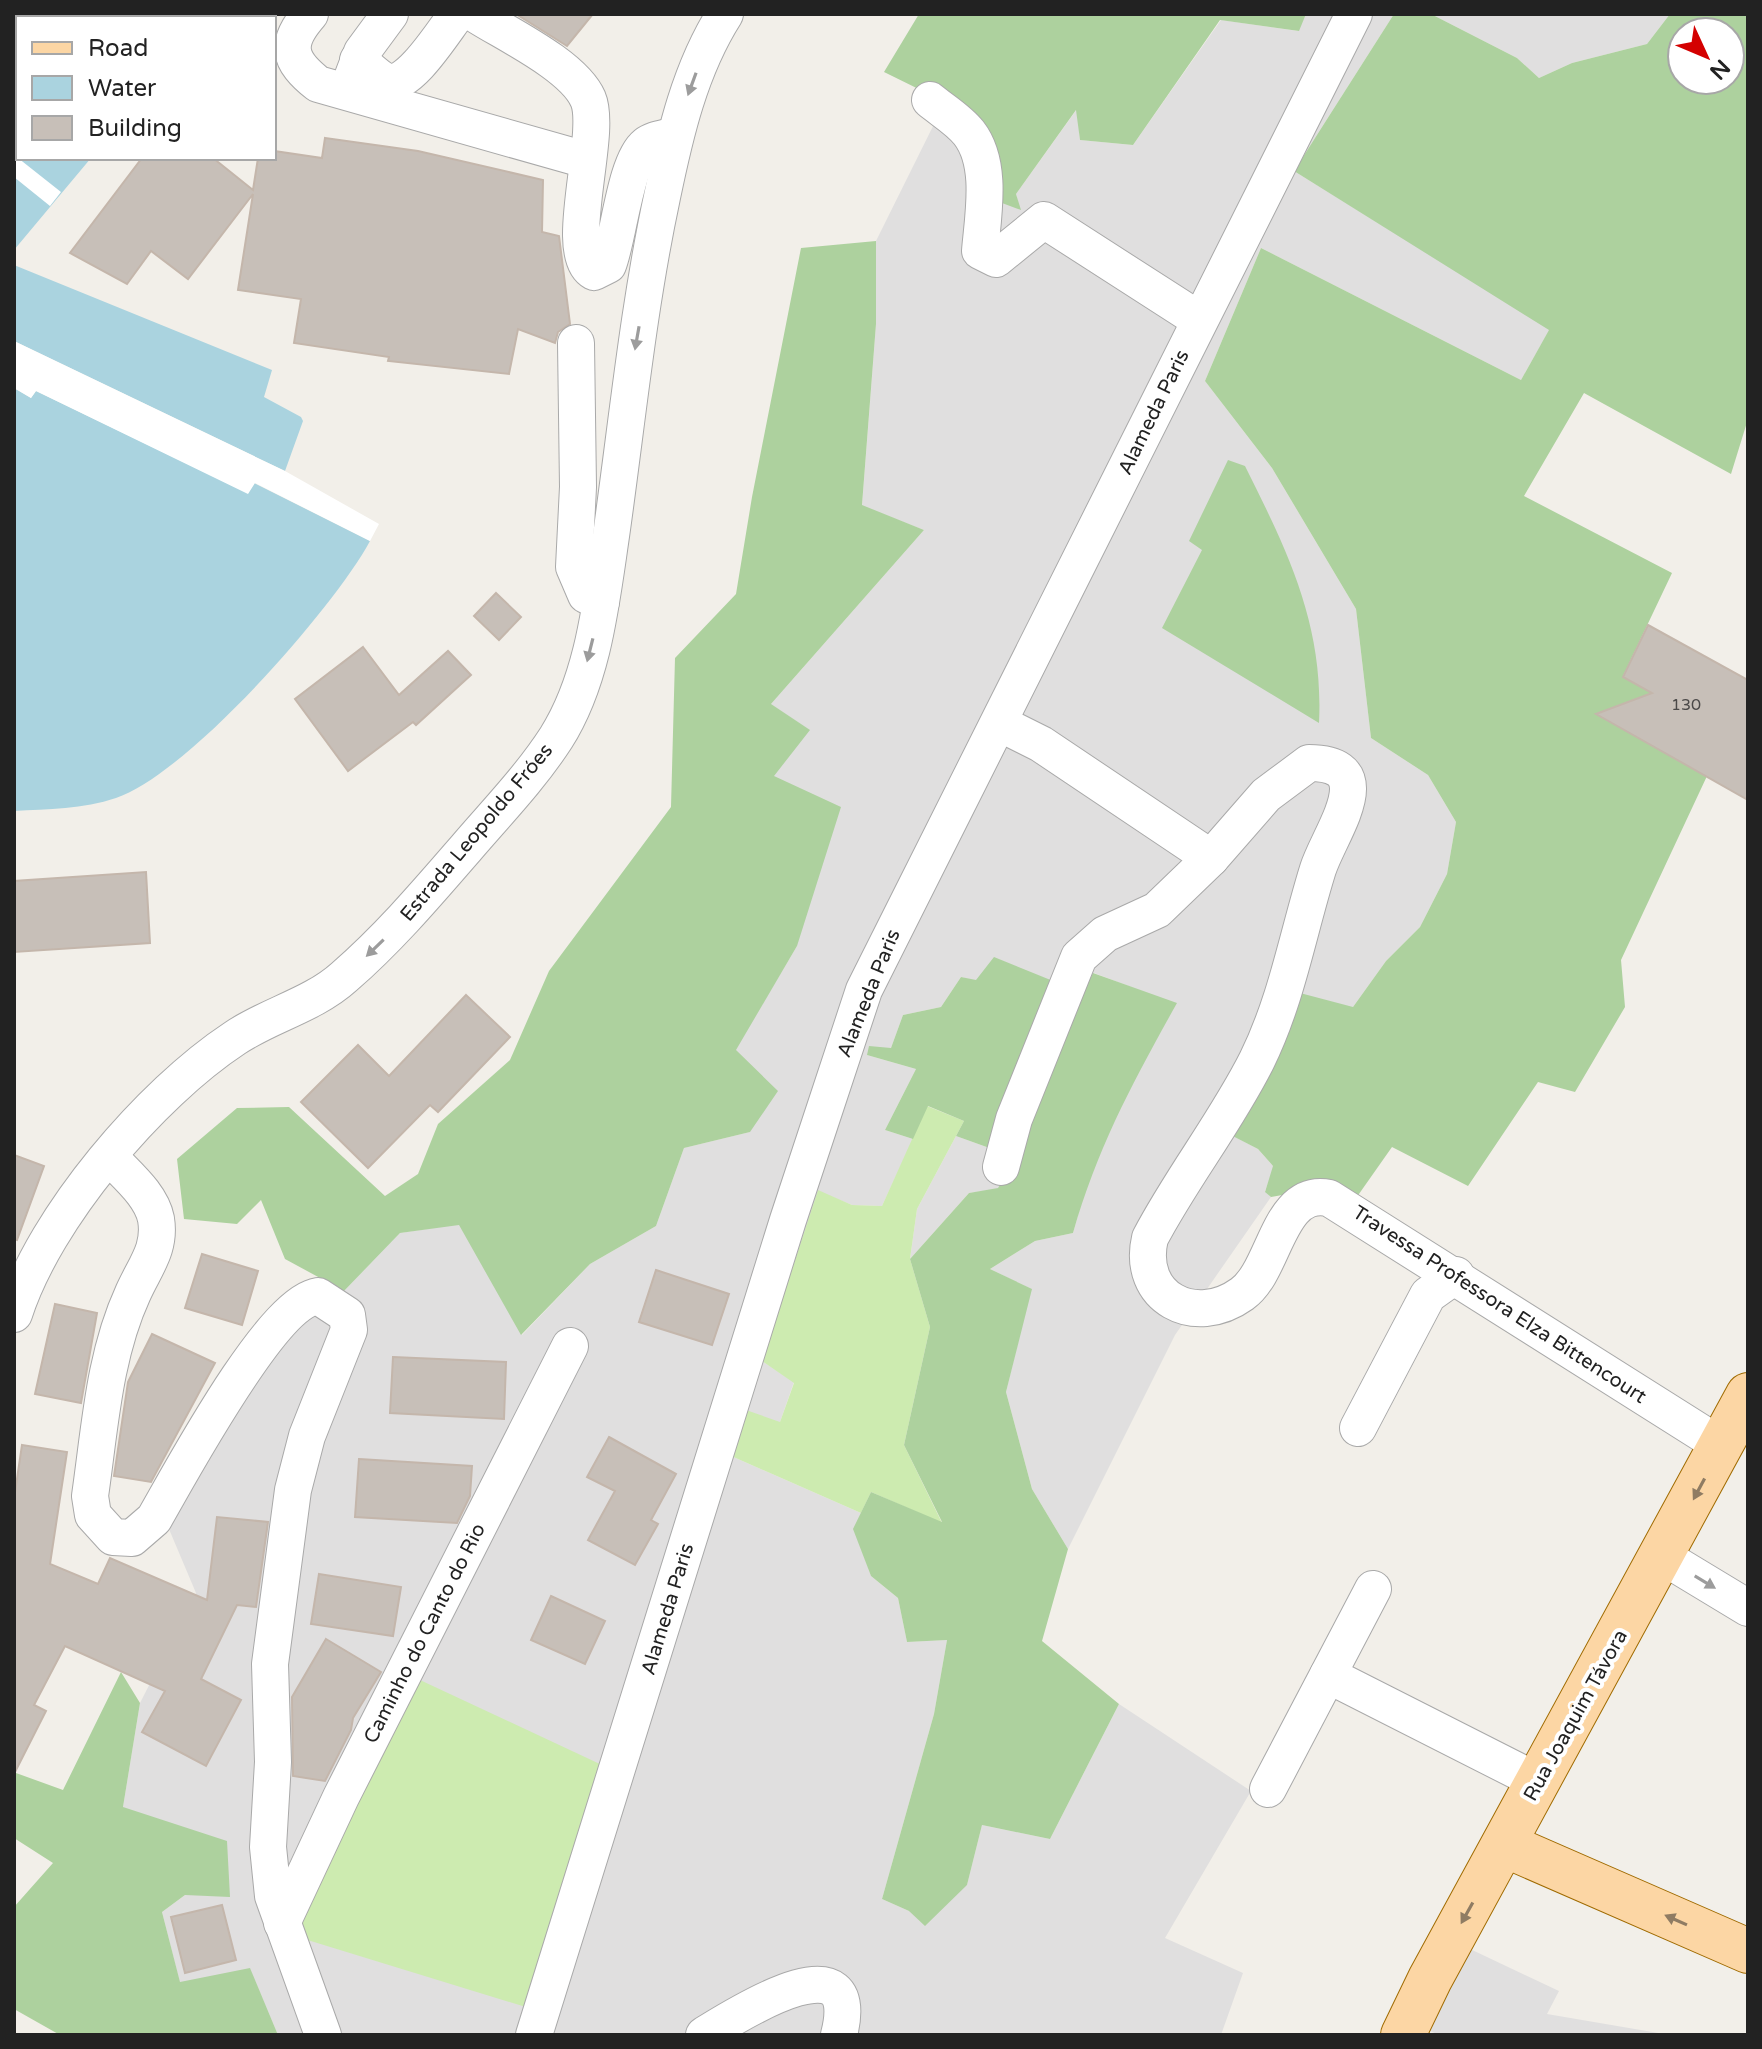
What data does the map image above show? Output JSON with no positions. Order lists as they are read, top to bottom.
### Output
{
  "streets": {
    "main road": ["Rua Joaquim Távora"],
    "street": [
      "Alameda Paris",
      "Estrada Leopoldo Fróes",
      "Travessa Professora Elza Bittencourt",
      "Caminho do Canto do Rio"
    ]
  },
  "crossings": [
    ["Travessa Professora Elza Bittencourt", "Rua Joaquim Távora"]
  ],
  "one_way": ["Estrada Leopoldo Fróes", "Rua Joaquim Távora"],
  "house_numbers": ["130"],
  "legend": ["Road", "Water", "Building"],
  "north": "bottom right"
}
